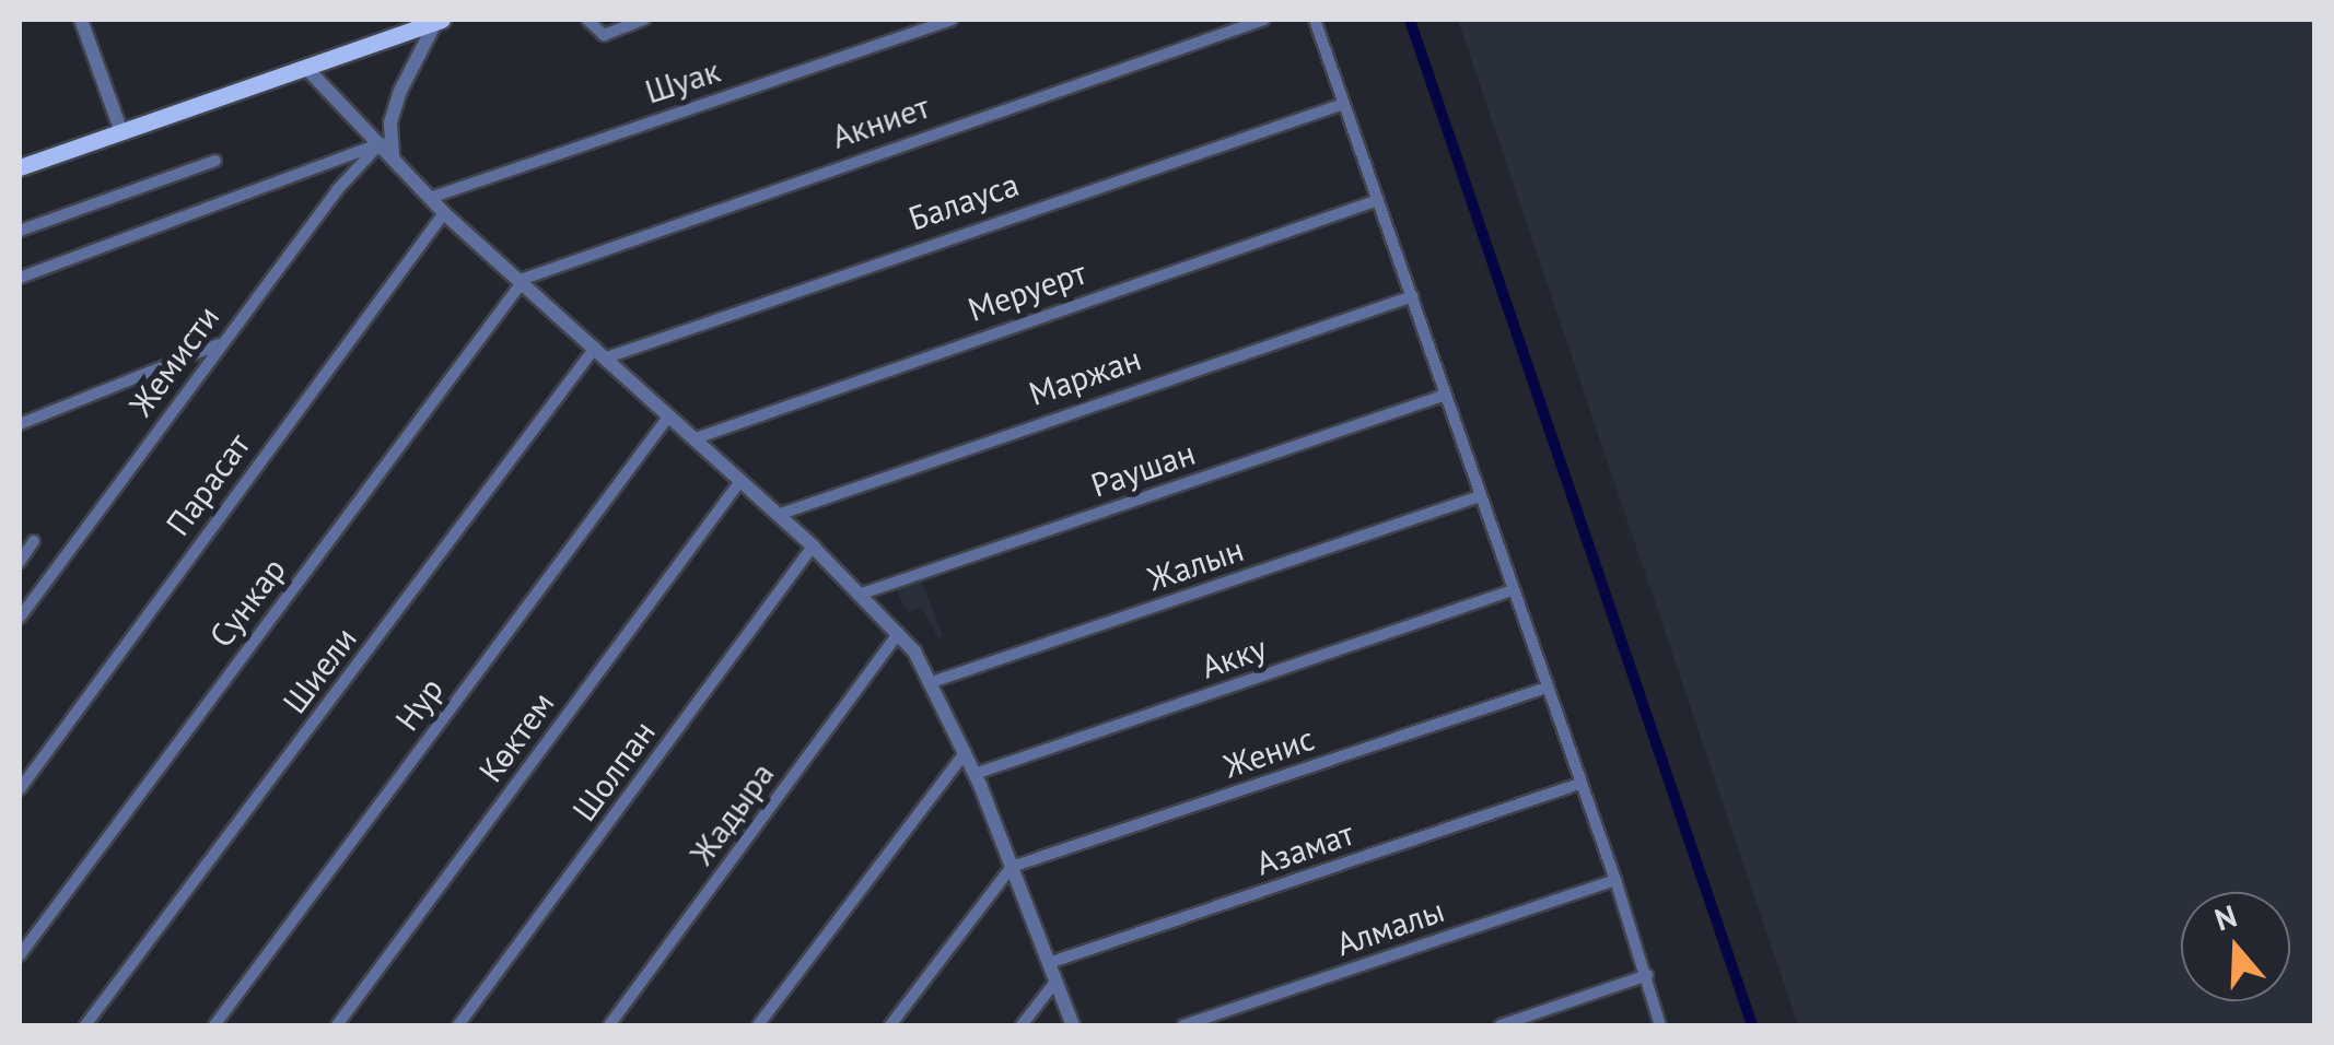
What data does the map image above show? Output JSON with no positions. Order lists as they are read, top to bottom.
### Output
{
  "streets": {
    "street": [
      "Шуак",
      "Акниет",
      "Балауса",
      "Меруерт",
      "Жемисти",
      "Маржан",
      "Раушан",
      "Парасат",
      "Жалын",
      "Сункар",
      "Акку",
      "Шиели",
      "Нур",
      "Көктем",
      "Женис",
      "Шолпан",
      "Жадыра",
      "Азамат",
      "Алмалы"
    ]
  },
  "crossings": [
    ["Акниет", "Сункар"],
    ["Балауса", "Шиели"]
  ],
  "north": "top"
}
